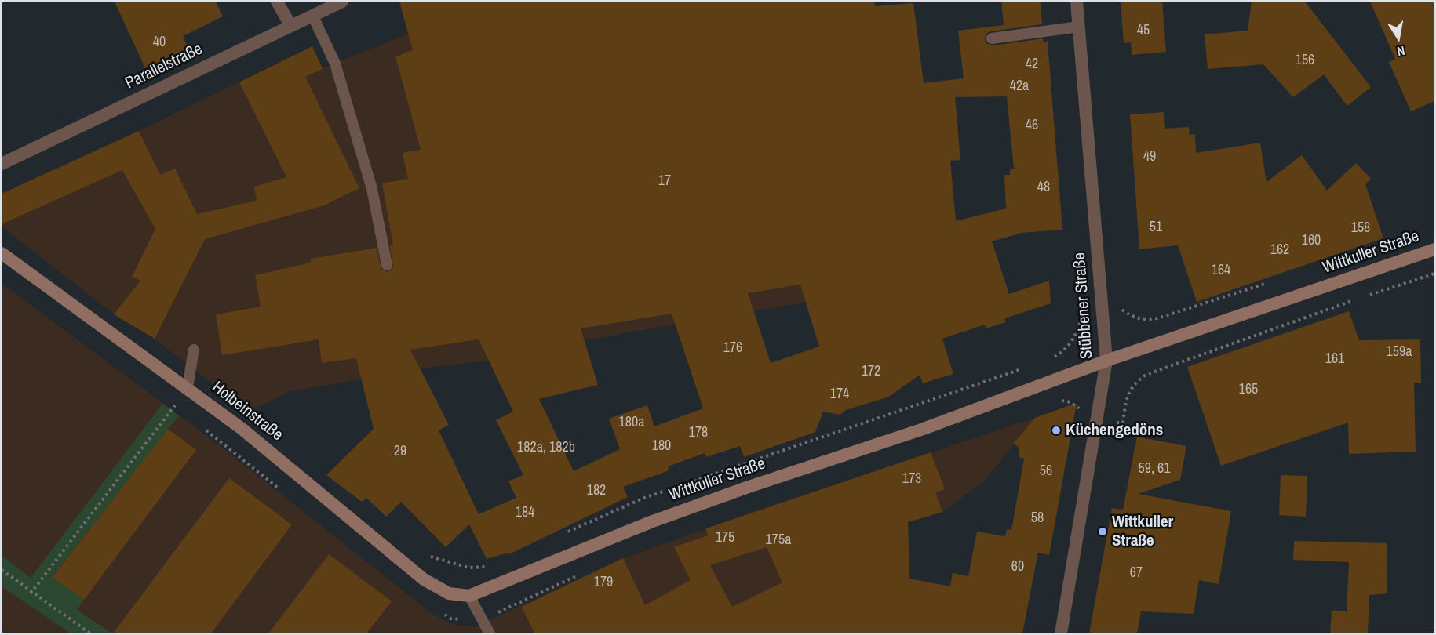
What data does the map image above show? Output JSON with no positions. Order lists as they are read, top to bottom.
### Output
{
  "streets": {
    "main road": ["Wittkuller Straße", "Holbeinstraße"],
    "street": ["Parallelstraße", "Stübbener Straße"]
  },
  "crossings": [
    ["Wittkuller Straße", "Stübbener Straße"],
    ["Wittkuller Straße", "Holbeinstraße"]
  ],
  "places": ["Küchengedöns", "Wittkuller Straße"],
  "house_numbers": [
    "45",
    "40",
    "156",
    "42",
    "42a",
    "46",
    "49",
    "17",
    "48",
    "51",
    "158",
    "160",
    "162",
    "164",
    "176",
    "159a",
    "161",
    "172",
    "165",
    "174",
    "180a",
    "178",
    "180",
    "182a, 182b",
    "29",
    "59, 61",
    "56",
    "173",
    "182",
    "184",
    "58",
    "175",
    "175a",
    "60",
    "67",
    "179"
  ],
  "north": "bottom"
}
